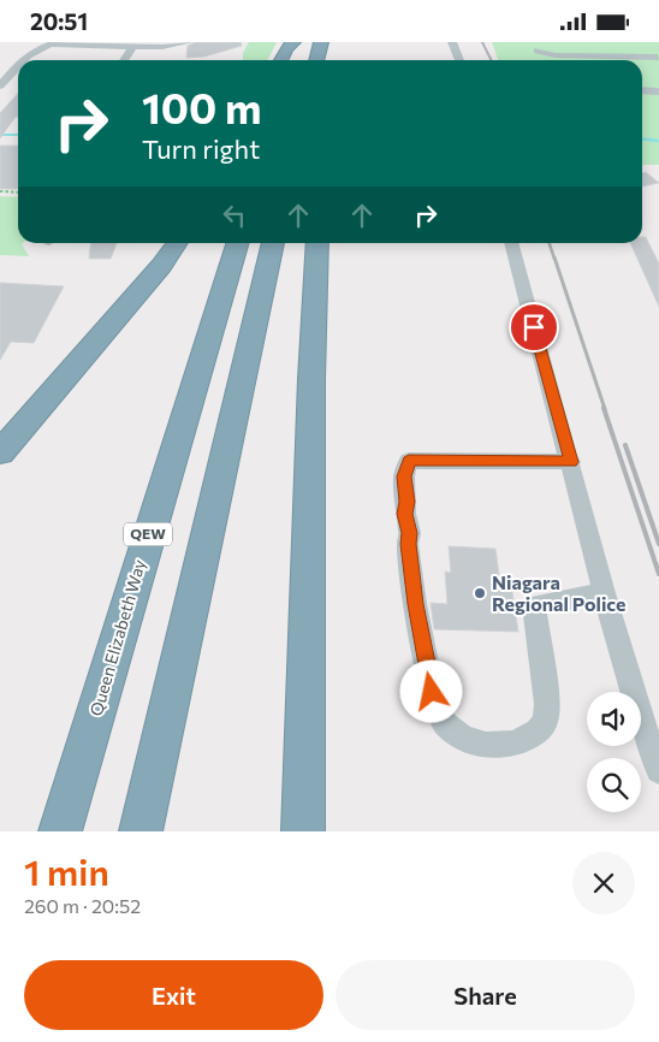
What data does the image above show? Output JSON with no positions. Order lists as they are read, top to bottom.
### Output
{
  "streets": {
    "highway": ["QEW", "Queen Elizabeth Way"]
  },
  "places": ["Niagara Regional Police"],
  "page": {
    "status": "20:51",
    "turn": ["100 m", "Turn right"],
    "heading": ["1 min", "260 m · 20:52"],
    "buttons": ["Exit", "Share"]
  }
}
